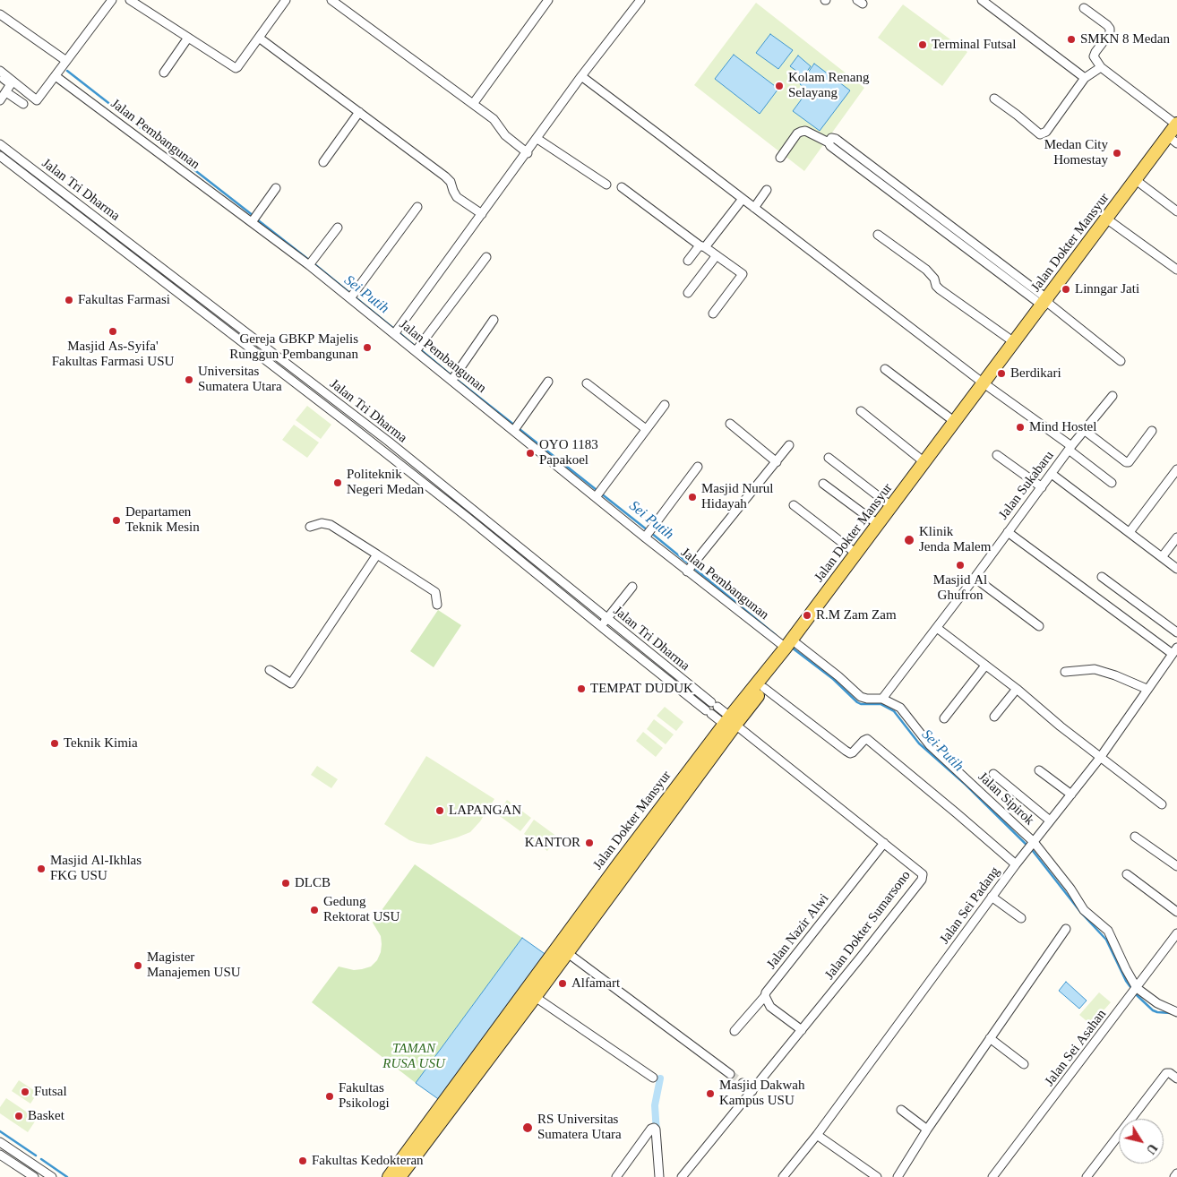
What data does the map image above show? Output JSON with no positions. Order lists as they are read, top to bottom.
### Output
{
  "streets": {
    "main road": ["Jalan Dokter Mansyur"],
    "street": [
      "Jalan Pembangunan",
      "Jalan Tri Dharma",
      "Jalan Sukabaru",
      "Jalan Sipirok",
      "Jalan Sei Padang",
      "Jalan Dokter Sumarsono",
      "Jalan Nazir Alwi",
      "Jalan Sei Asahan"
    ]
  },
  "crossings": [
    ["Jalan Pembangunan", "Jalan Dokter Mansyur"],
    ["Jalan Pembangunan", "Jalan Sipirok"],
    ["Jalan Tri Dharma", "Jalan Dokter Mansyur"],
    ["Jalan Tri Dharma", "Jalan Dokter Sumarsono"],
    ["Jalan Dokter Mansyur", "Jalan Sipirok"],
    ["Jalan Dokter Mansyur", "Jalan Dokter Sumarsono"],
    ["Jalan Sukabaru", "Jalan Sipirok"],
    ["Jalan Sipirok", "Jalan Sei Padang"],
    ["Jalan Sipirok", "Jalan Sei Asahan"],
    ["Jalan Dokter Sumarsono", "Jalan Nazir Alwi"]
  ],
  "water": ["Sei Putih"],
  "parks": ["TAMAN RUSA USU"],
  "places": [
    "SMKN 8 Medan",
    "Terminal Futsal",
    "Kolam Renang Selayang",
    "Medan City Homestay",
    "Linngar Jati",
    "Fakultas Farmasi",
    "Masjid As-Syifa' Fakultas Farmasi USU",
    "Gereja GBKP Majelis Runggun Pembangunan",
    "Berdikari",
    "Universitas Sumatera Utara",
    "Mind Hostel",
    "OYO 1183 Papakoel",
    "Politeknik Negeri Medan",
    "Masjid Nurul Hidayah",
    "Departamen Teknik Mesin",
    "Klinik Jenda Malem",
    "Masjid Al Ghufron",
    "R.M Zam Zam",
    "TEMPAT DUDUK",
    "Teknik Kimia",
    "LAPANGAN",
    "KANTOR",
    "Masjid Al-Ikhlas FKG USU",
    "DLCB",
    "Gedung Rektorat USU",
    "Magister Manajemen USU",
    "Alfamart",
    "Futsal",
    "Masjid Dakwah Kampus USU",
    "Fakultas Psikologi",
    "Basket",
    "RS Universitas Sumatera Utara",
    "Fakultas Kedokteran"
  ],
  "north": "bottom right"
}
